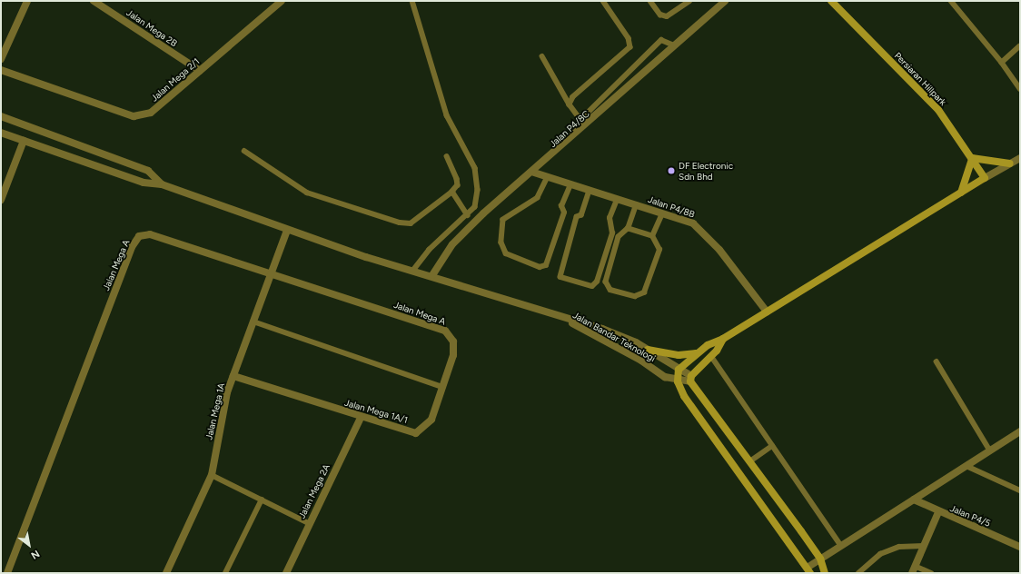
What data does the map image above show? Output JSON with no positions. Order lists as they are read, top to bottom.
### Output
{
  "streets": {
    "street": [
      "Jalan Mega 2B",
      "Persiaran Hillpark",
      "Jalan Mega 2/1",
      "Jalan P4/8C",
      "Jalan P4/8B",
      "Jalan Mega A",
      "Jalan Bandar Teknologi",
      "Jalan Mega 1A",
      "Jalan Mega 1A/1",
      "Jalan Mega 2A",
      "Jalan P4/5"
    ]
  },
  "crossings": [
    ["Jalan Mega 2B", "Jalan Mega 2/1"],
    ["Jalan P4/8C", "Jalan P4/8B"],
    ["Jalan Mega A", "Jalan Mega 1A"],
    ["Jalan Mega A", "Jalan Mega 1A/1"],
    ["Jalan Mega 1A", "Jalan Mega 1A/1"],
    ["Jalan Mega 1A/1", "Jalan Mega 2A"]
  ],
  "places": ["DF Electronic Sdn Bhd"],
  "north": "bottom right"
}
